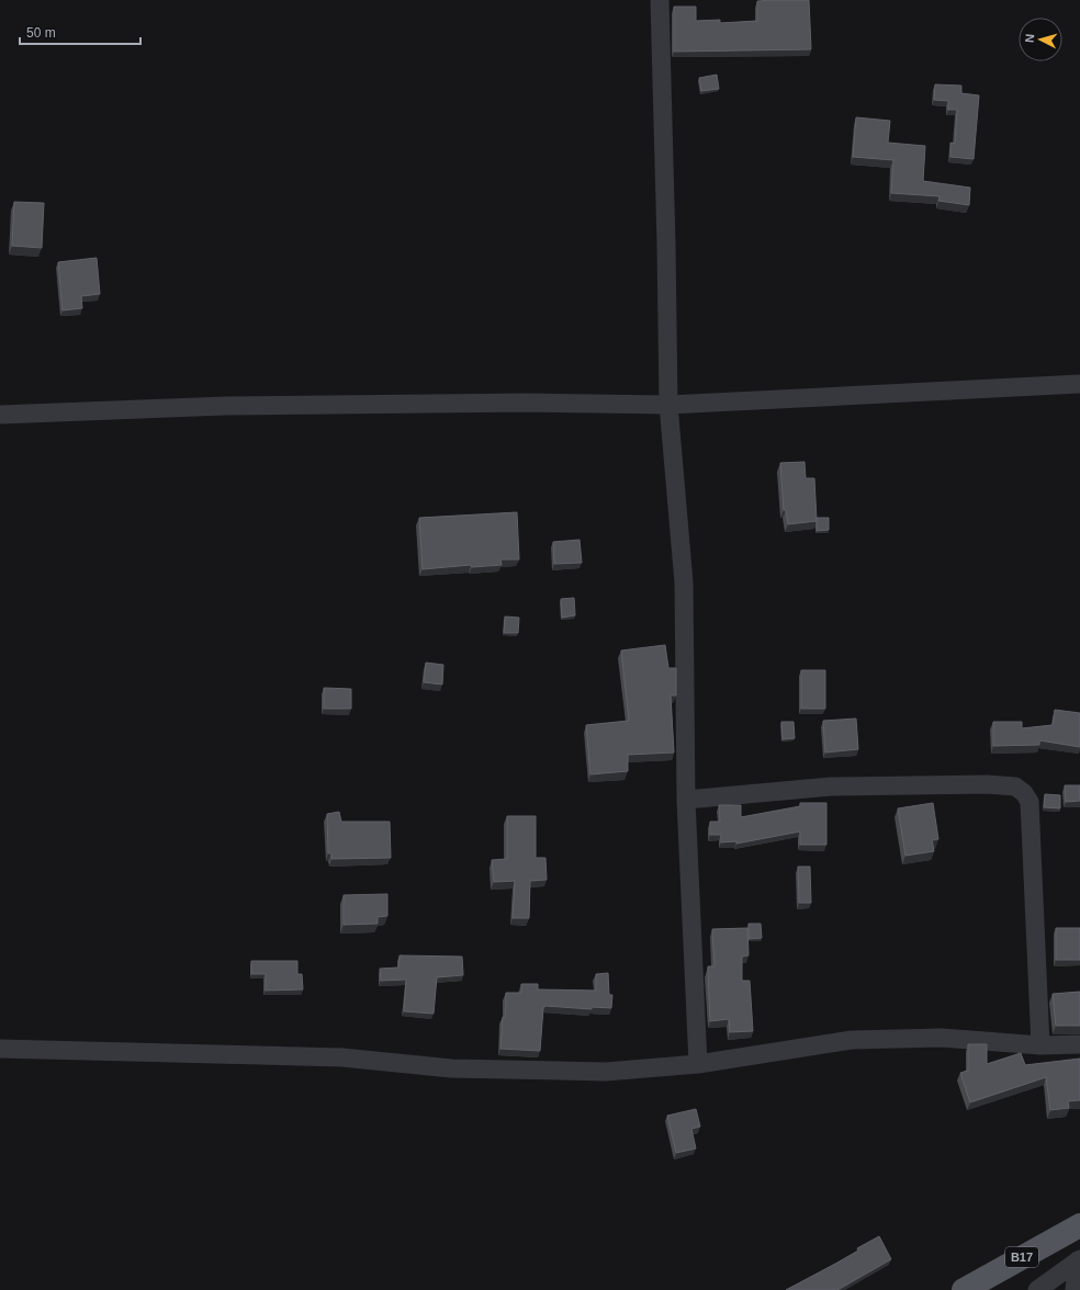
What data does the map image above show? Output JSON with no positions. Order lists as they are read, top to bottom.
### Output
{
  "streets": {
    "main road": ["B17"]
  },
  "scale_bar": "50 m",
  "north": "left"
}
